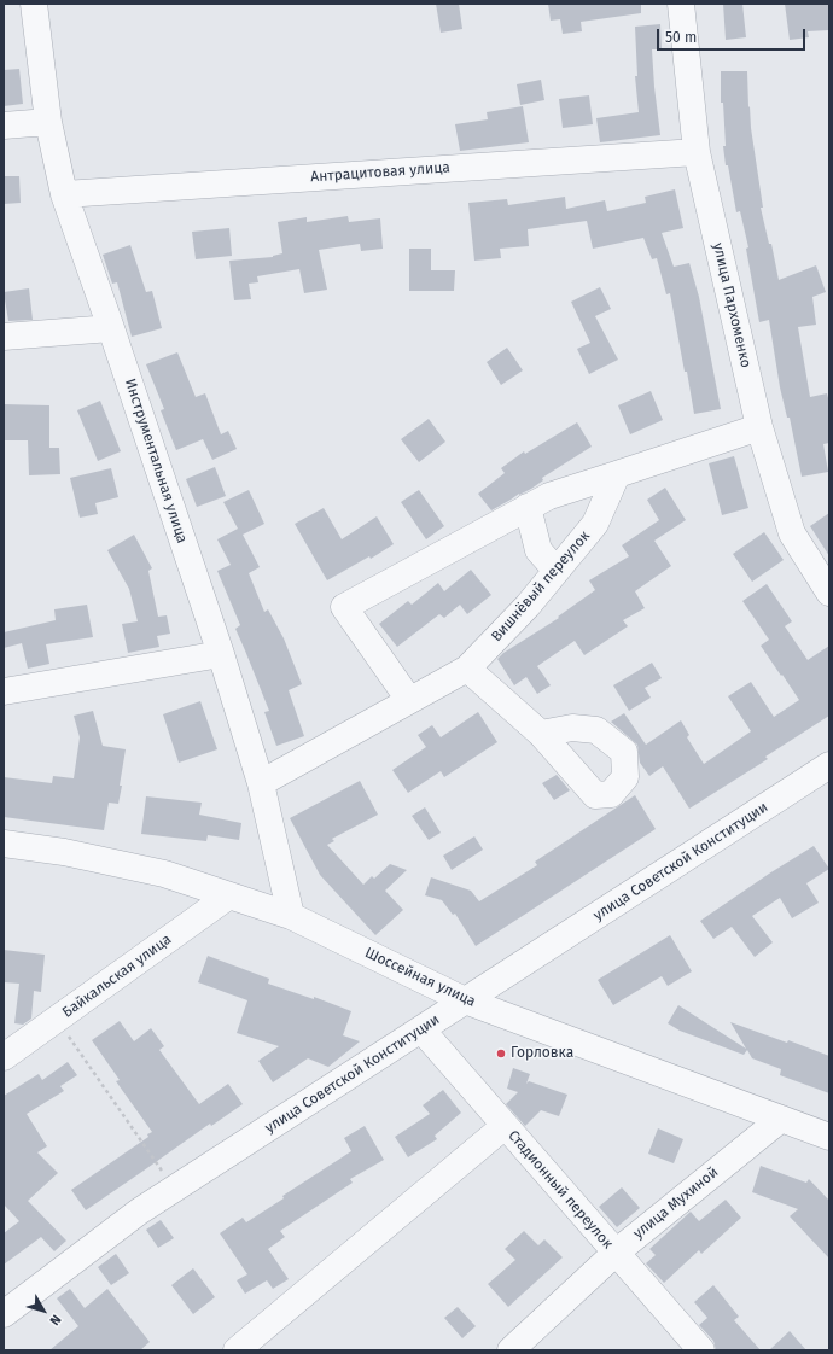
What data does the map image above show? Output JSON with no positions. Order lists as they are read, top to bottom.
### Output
{
  "streets": {
    "street": [
      "Антрацитовая улица",
      "улица Пархоменко",
      "Инструментальная улица",
      "Вишнёвый переулок",
      "улица Советской Конституции",
      "Байкальская улица",
      "Шоссейная улица",
      "Стадионный переулок",
      "улица Мухиной"
    ]
  },
  "crossings": [
    ["Антрацитовая улица", "улица Пархоменко"],
    ["Антрацитовая улица", "Инструментальная улица"],
    ["Инструментальная улица", "Вишнёвый переулок"],
    ["Инструментальная улица", "Шоссейная улица"],
    ["улица Советской Конституции", "Шоссейная улица"],
    ["улица Советской Конституции", "Стадионный переулок"],
    ["Байкальская улица", "Шоссейная улица"],
    ["Шоссейная улица", "улица Мухиной"],
    ["Стадионный переулок", "улица Мухиной"]
  ],
  "places": ["Горловка"],
  "scale_bar": "50 m",
  "north": "bottom right"
}
